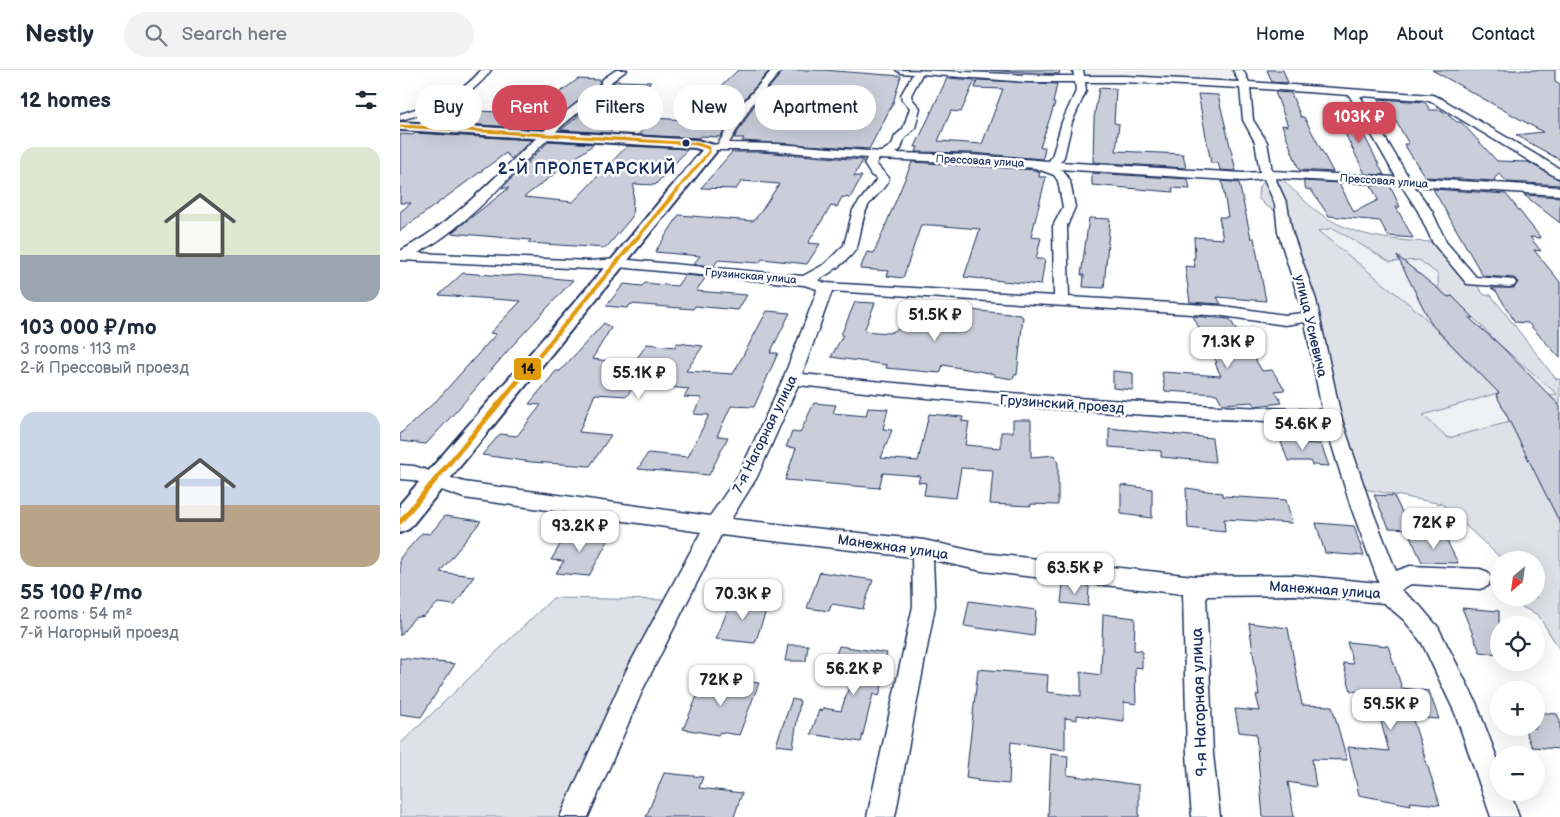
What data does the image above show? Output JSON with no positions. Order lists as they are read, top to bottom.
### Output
{
  "streets": {
    "street": [
      "Прессовая улица",
      "Грузинская улица",
      "улица Усиевича",
      "Грузинский проезд",
      "7-я Нагорная улица",
      "Манежная улица",
      "9-я Нагорная улица"
    ]
  },
  "crossings": [
    ["Прессовая улица", "улица Усиевича"],
    ["Грузинская улица", "улица Усиевича"],
    ["Грузинская улица", "7-я Нагорная улица"],
    ["улица Усиевича", "Грузинский проезд"],
    ["улица Усиевича", "Манежная улица"],
    ["Грузинский проезд", "7-я Нагорная улица"],
    ["7-я Нагорная улица", "Манежная улица"],
    ["Манежная улица", "9-я Нагорная улица"]
  ],
  "districts": ["2-Й ПРОЛЕТАРСКИЙ"],
  "lines": ["transit line 14"],
  "north": "bottom left",
  "page": {
    "header": "Nestly",
    "search": "Search here",
    "nav": [
      "Home",
      "Map",
      "About",
      "Contact"
    ],
    "heading": "12 homes",
    "chip": [
      "Buy",
      "Rent",
      "Filters",
      "New",
      "Apartment"
    ],
    "price": [
      "103K ₽",
      "51.5K ₽",
      "71.3K ₽",
      "55.1K ₽",
      "54.6K ₽",
      "72K ₽",
      "93.2K ₽",
      "63.5K ₽",
      "70.3K ₽",
      "56.2K ₽",
      "72K ₽",
      "59.5K ₽"
    ],
    "list": [
      {
        "name": "103 000 ₽/mo",
        "note": "3 rooms · 113 m² · 2-й Прессовый проезд"
      },
      {
        "name": "55 100 ₽/mo",
        "note": "2 rooms · 54 m² · 7-й Нагорный проезд"
      }
    ],
    "map_buttons": ["+", "−"]
  }
}
